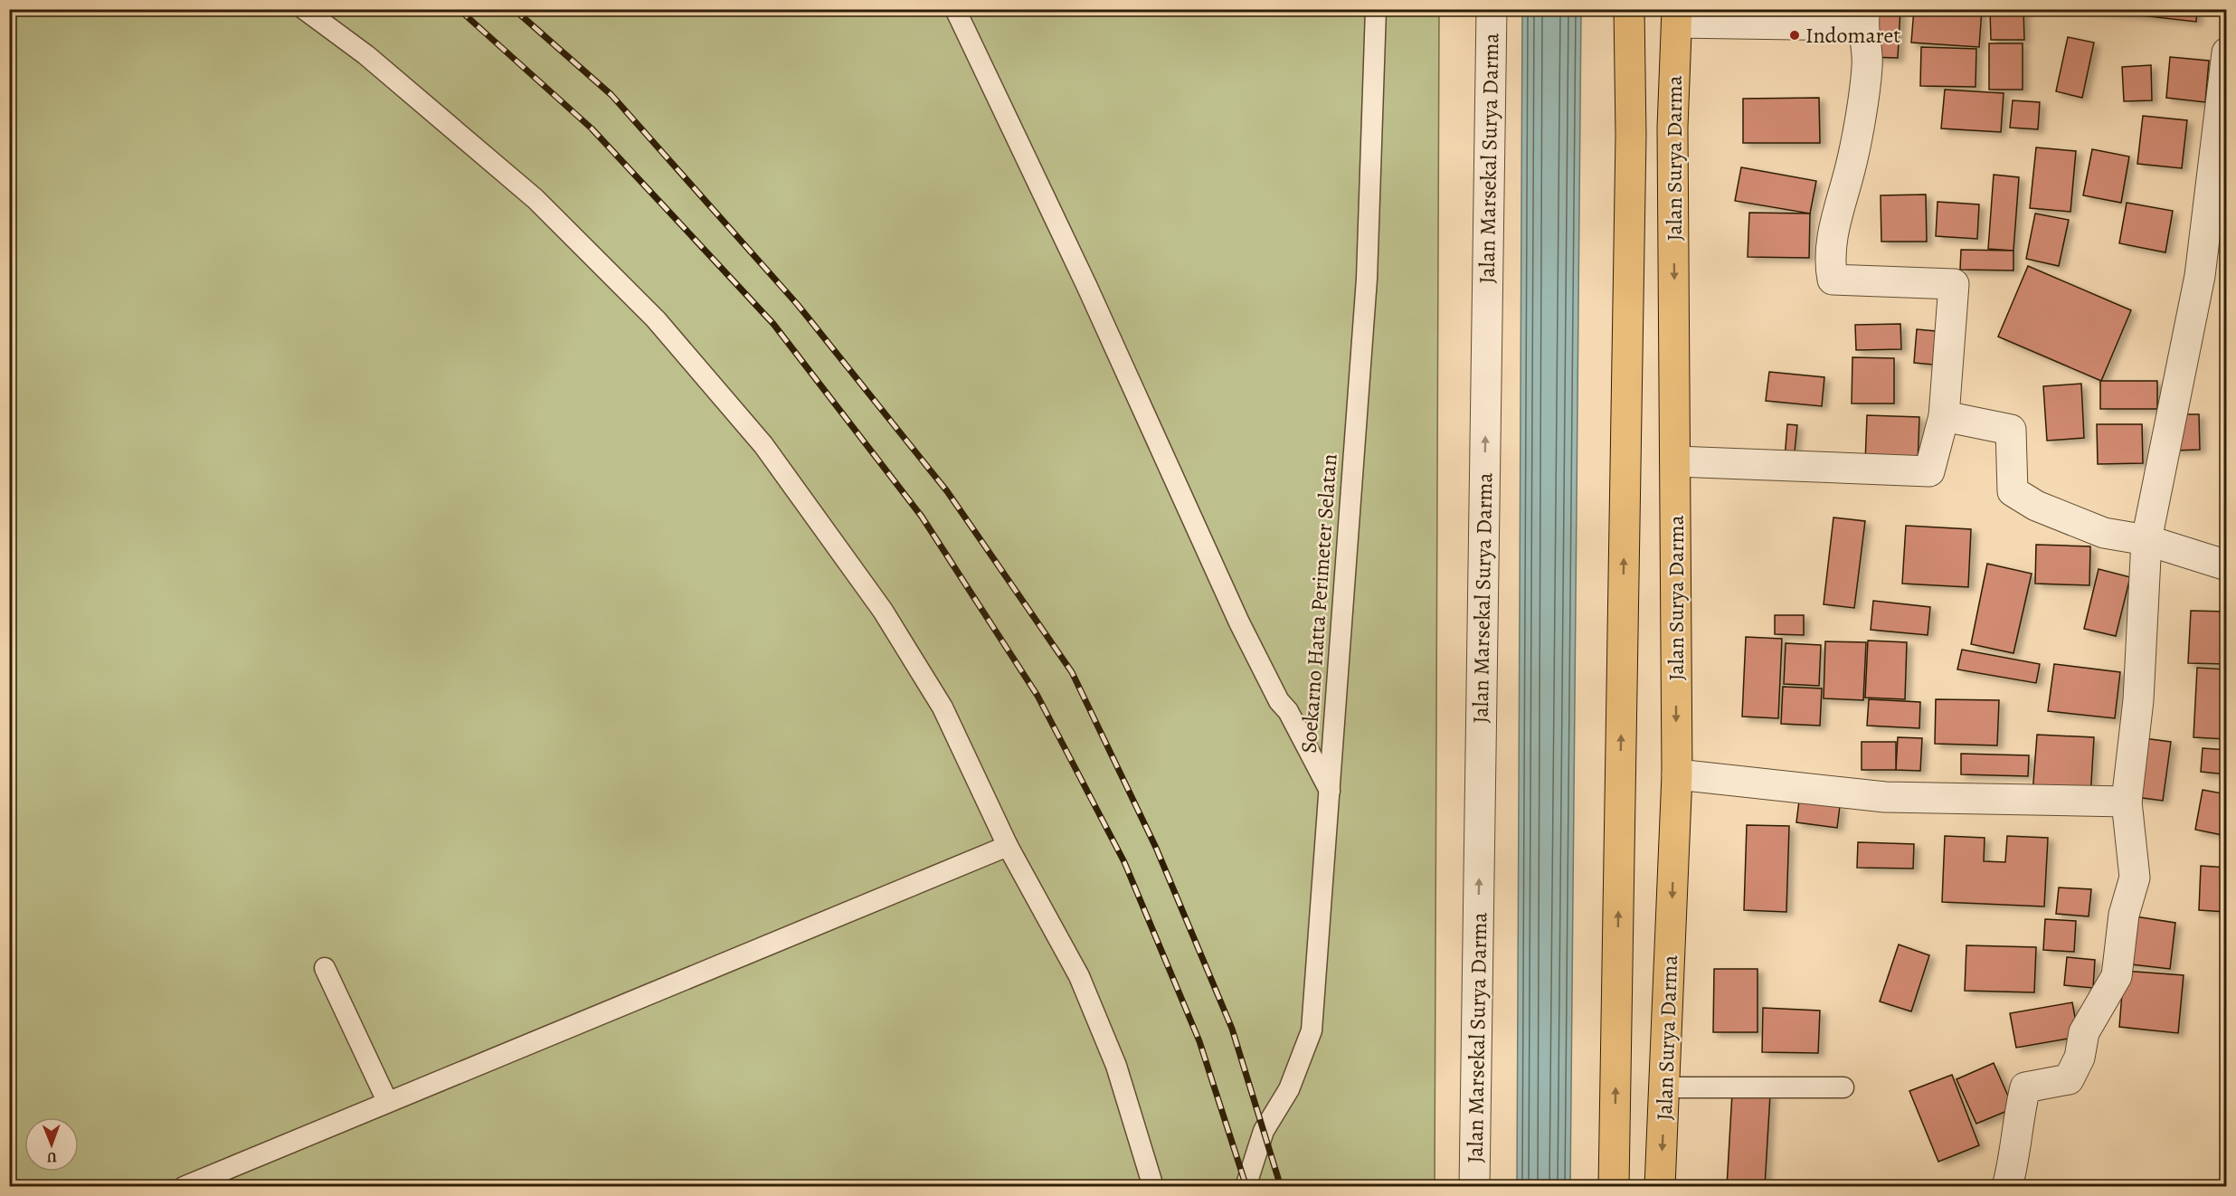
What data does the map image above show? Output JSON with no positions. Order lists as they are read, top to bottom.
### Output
{
  "streets": {
    "main road": ["Jalan Surya Darma"],
    "street": ["Jalan Marsekal Surya Darma"],
    "lane": ["Soekarno Hatta Perimeter Selatan"]
  },
  "one_way": ["Jalan Marsekal Surya Darma"],
  "places": ["Indomaret"],
  "north": "bottom"
}
